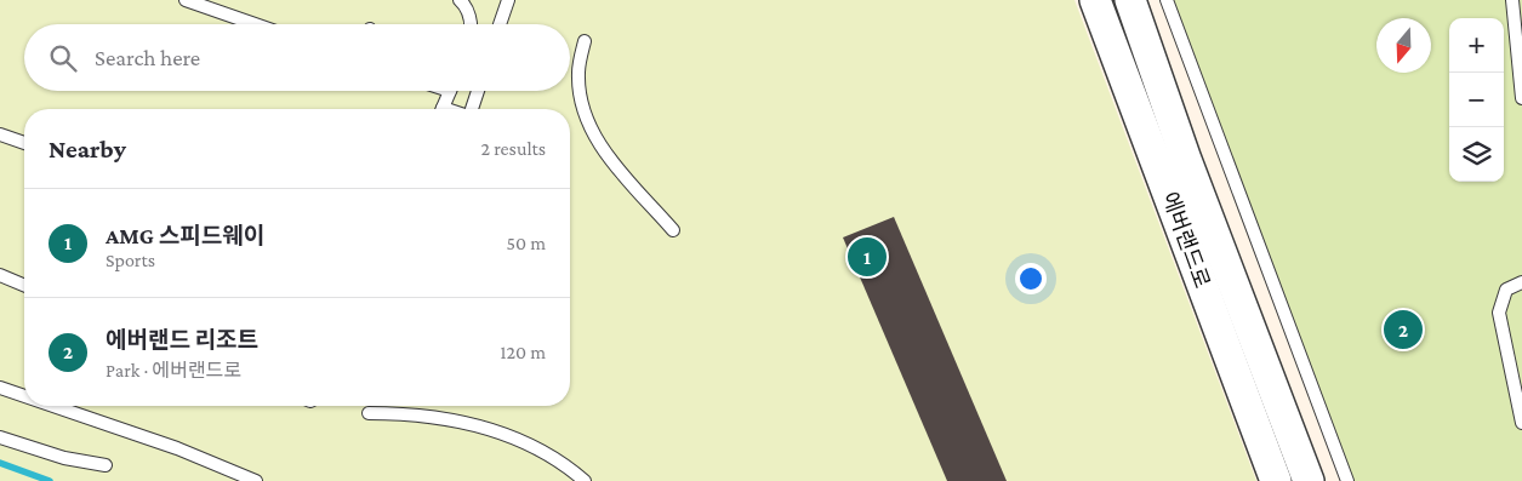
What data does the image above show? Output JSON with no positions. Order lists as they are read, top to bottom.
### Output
{
  "streets": {
    "street": ["에버랜드로"]
  },
  "north": "bottom",
  "page": {
    "map_buttons": ["+", "−"],
    "search": "Search here",
    "heading": ["Nearby", "2 results"],
    "list": [
      {
        "mark": "1",
        "name": "AMG 스피드웨이",
        "note": "Sports",
        "value": "50 m"
      },
      {
        "mark": "2",
        "name": "에버랜드 리조트",
        "note": "Park · 에버랜드로",
        "value": "120 m"
      }
    ],
    "pins": ["1", "2"]
  }
}
